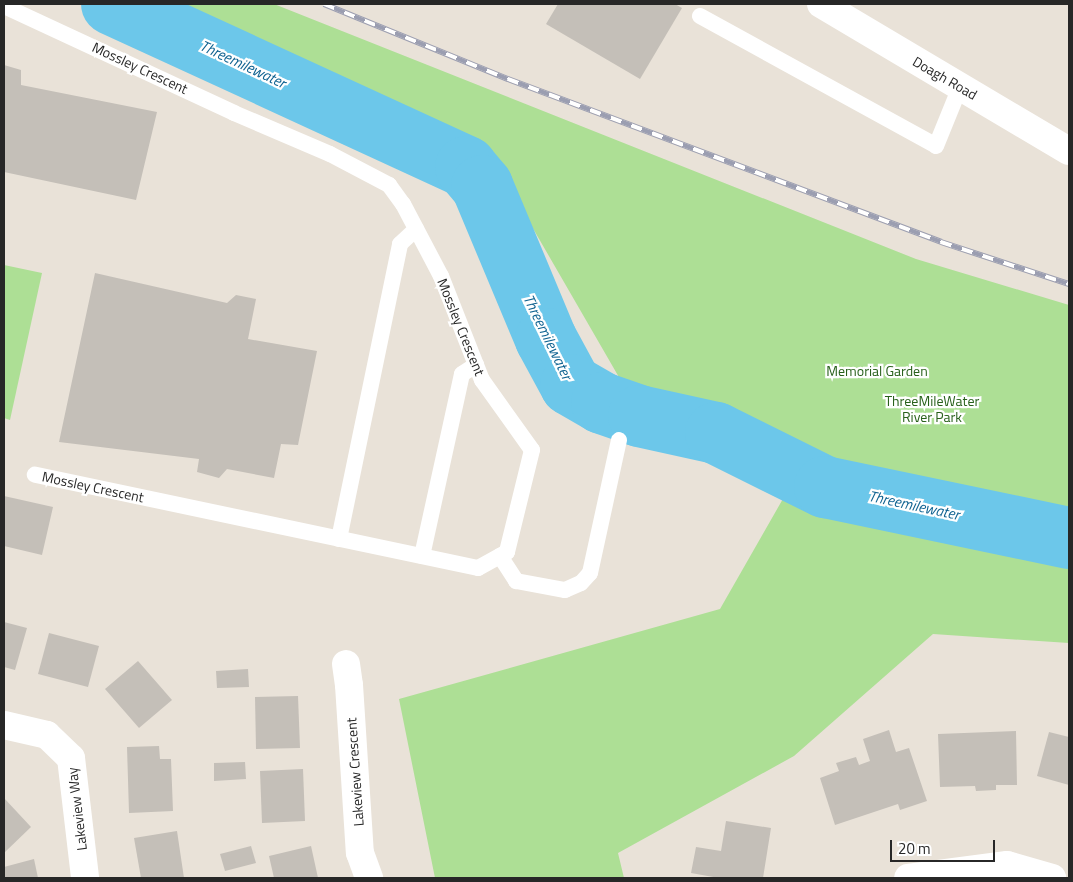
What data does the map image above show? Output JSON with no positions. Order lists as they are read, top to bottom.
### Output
{
  "streets": {
    "street": ["Doagh Road", "Lakeview Crescent", "Lakeview Way"],
    "lane": ["Mossley Crescent"]
  },
  "water": ["Threemilewater"],
  "parks": ["Memorial Garden", "ThreeMileWater River Park"],
  "scale_bar": "20 m"
}
